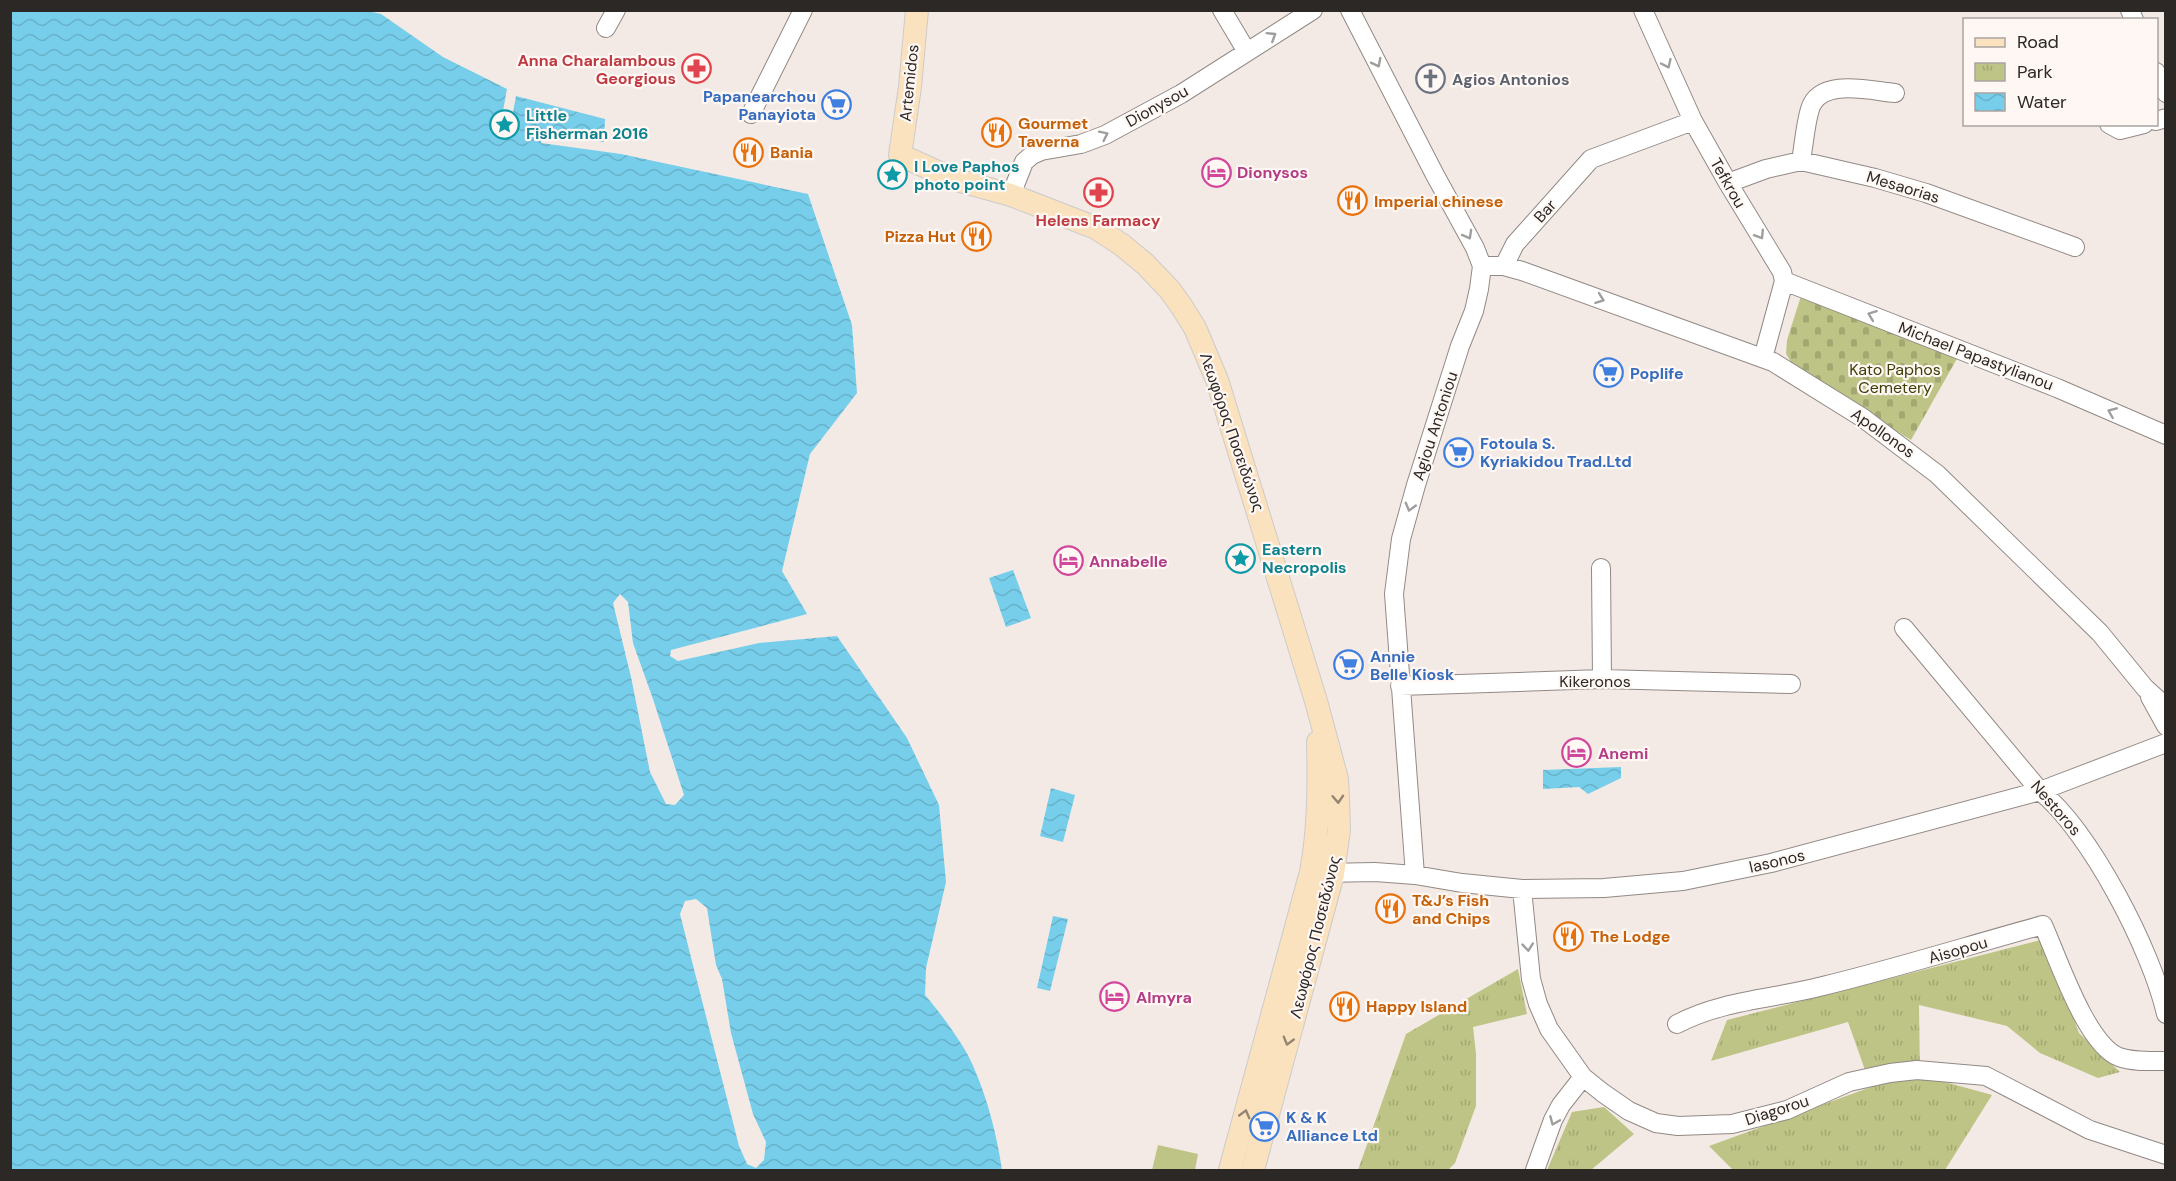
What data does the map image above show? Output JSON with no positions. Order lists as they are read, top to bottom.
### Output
{
  "streets": {
    "main road": ["Artemidos", "Λεωφόρος Ποσειδώνος"],
    "street": [
      "Dionysou",
      "Tefkrou",
      "Mesaorias",
      "Bar",
      "Michael Papastylianou",
      "Agiou Antoniou",
      "Apollonos",
      "Kikeronos",
      "Nestoros",
      "Iasonos",
      "Aisopou",
      "Diagorou"
    ]
  },
  "crossings": [
    ["Artemidos", "Λεωφόρος Ποσειδώνος"],
    ["Dionysou", "Λεωφόρος Ποσειδώνος"],
    ["Tefkrou", "Mesaorias"],
    ["Tefkrou", "Bar"],
    ["Tefkrou", "Michael Papastylianou"],
    ["Bar", "Apollonos"],
    ["Agiou Antoniou", "Apollonos"],
    ["Agiou Antoniou", "Kikeronos"],
    ["Agiou Antoniou", "Iasonos"],
    ["Λεωφόρος Ποσειδώνος", "Iasonos"],
    ["Nestoros", "Iasonos"],
    ["Iasonos", "Diagorou"]
  ],
  "one_way": [
    "Dionysou",
    "Tefkrou",
    "Michael Papastylianou",
    "Agiou Antoniou"
  ],
  "parks": ["Kato Paphos Cemetery"],
  "places": {
    "pharmacy": ["Anna Charalambous Georgious", "Helens Farmacy"],
    "church": ["Agios Antonios"],
    "supermarket": [
      "Papanearchou Panayiota",
      "Poplife",
      "Fotoula S. Kyriakidou Trad.Ltd",
      "Annie Belle Kiosk",
      "K & K Alliance Ltd"
    ],
    "place": ["Little Fisherman 2016", "I Love Paphos photo point", "Eastern Necropolis"],
    "restaurant": [
      "Gourmet Taverna",
      "Bania",
      "Imperial chinese",
      "Pizza Hut",
      "T&J’s Fish and Chips",
      "The Lodge",
      "Happy Island"
    ],
    "hotel": [
      "Dionysos",
      "Annabelle",
      "Anemi",
      "Almyra"
    ]
  },
  "legend": ["Road", "Park", "Water"]
}
